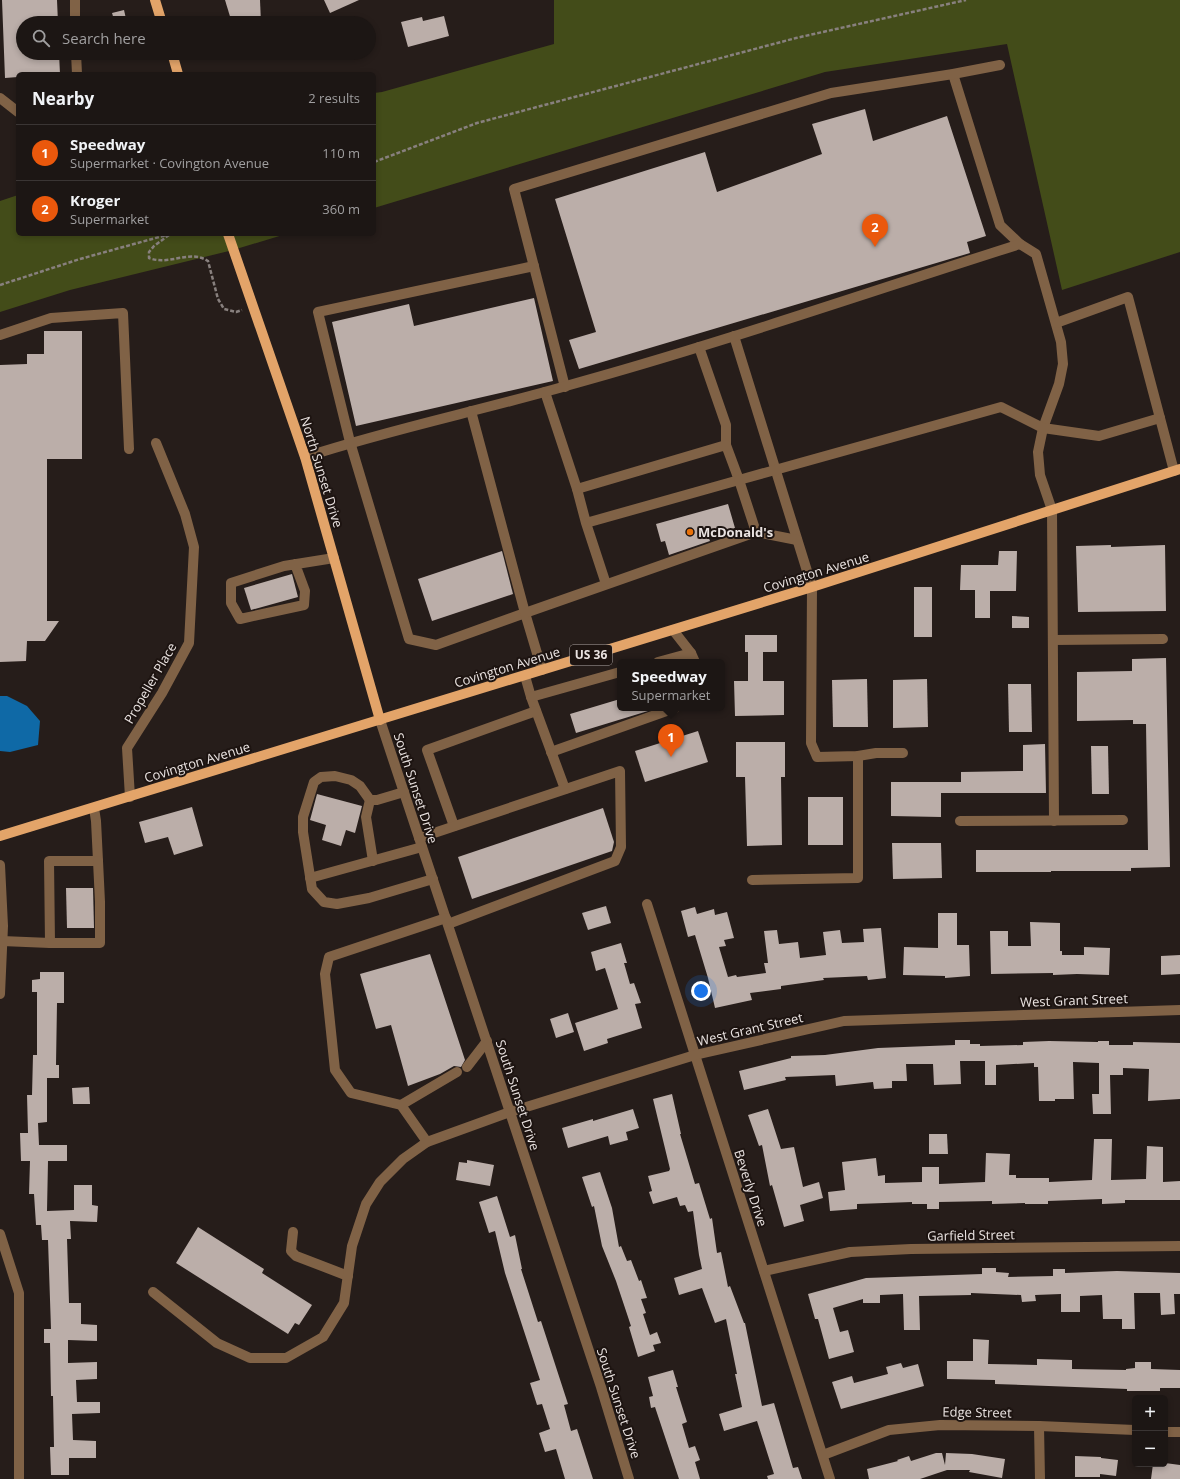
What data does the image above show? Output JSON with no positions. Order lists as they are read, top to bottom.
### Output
{
  "streets": {
    "main road": ["North Sunset Drive", "Covington Avenue", "US 36"],
    "street": [
      "Propeller Place",
      "South Sunset Drive",
      "West Grant Street",
      "Beverly Drive",
      "Garfield Street",
      "Edge Street"
    ]
  },
  "crossings": [
    ["North Sunset Drive", "Covington Avenue"],
    ["North Sunset Drive", "South Sunset Drive"],
    ["Covington Avenue", "Propeller Place"],
    ["Covington Avenue", "South Sunset Drive"],
    ["South Sunset Drive", "West Grant Street"],
    ["West Grant Street", "Beverly Drive"],
    ["Beverly Drive", "Garfield Street"],
    ["Beverly Drive", "Edge Street"]
  ],
  "places": ["McDonald's"],
  "page": {
    "search": "Search here",
    "heading": ["Nearby", "2 results"],
    "list": [
      {
        "mark": "1",
        "name": "Speedway",
        "note": "Supermarket · Covington Avenue",
        "value": "110 m"
      },
      {
        "mark": "2",
        "name": "Kroger",
        "note": "Supermarket",
        "value": "360 m"
      }
    ],
    "pins": ["2", "1"],
    "popup": ["Speedway", "Supermarket"],
    "map_buttons": ["+", "−"]
  }
}
